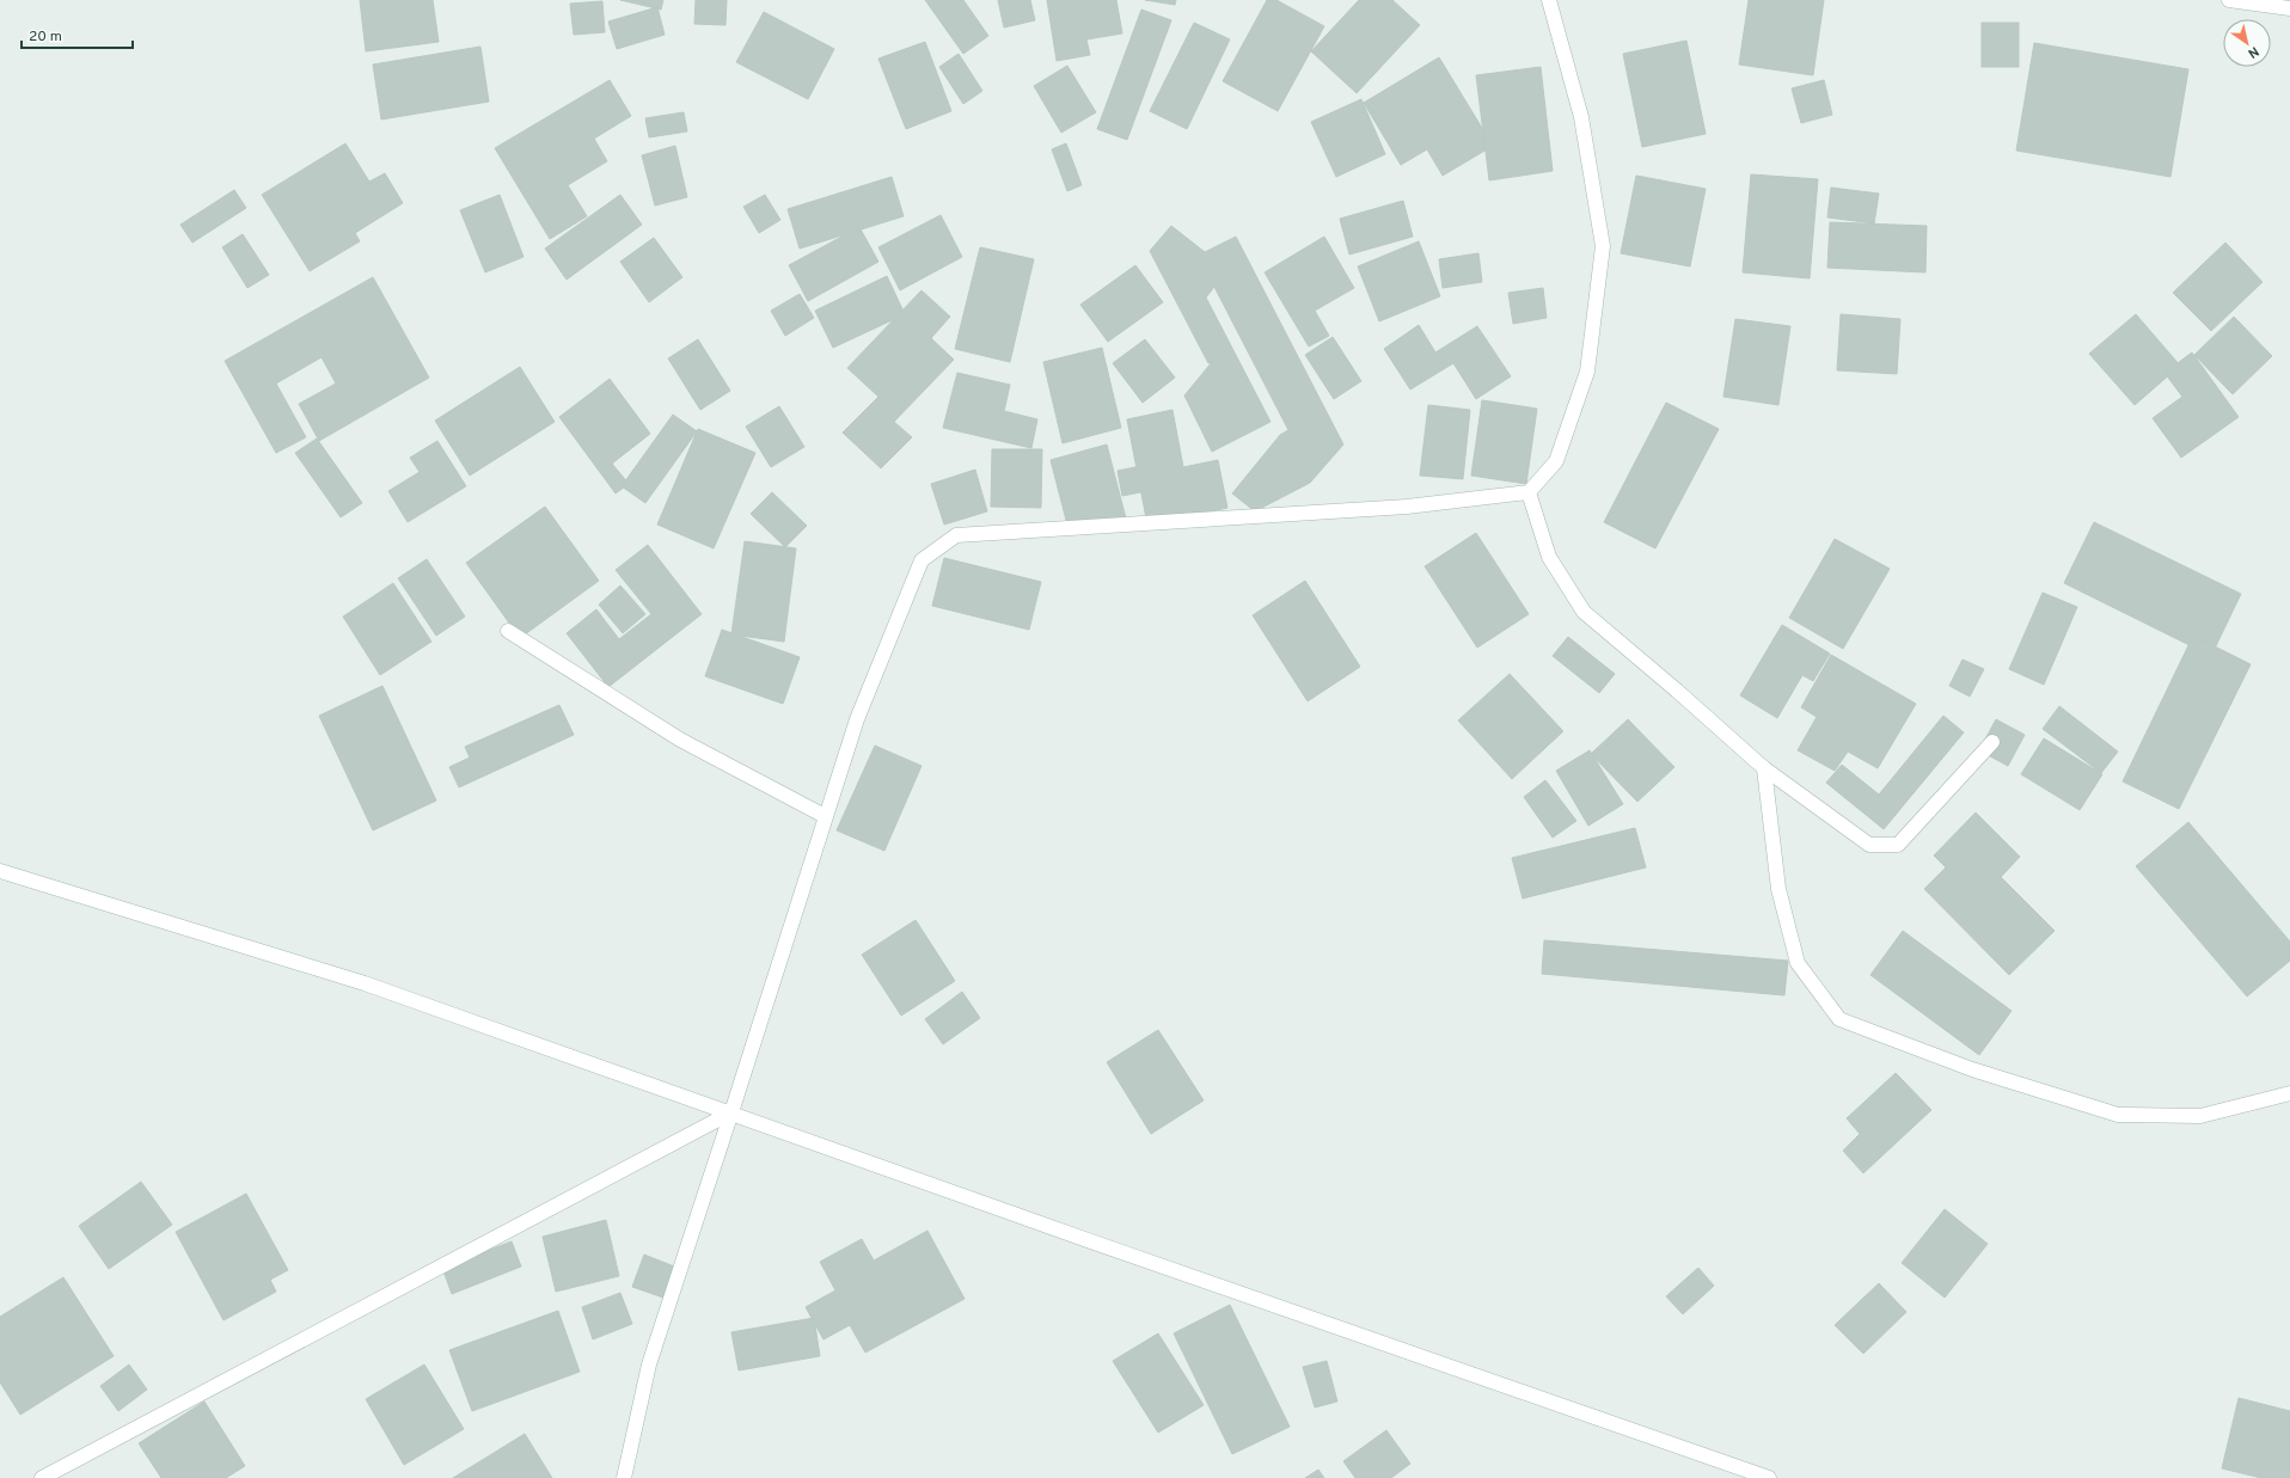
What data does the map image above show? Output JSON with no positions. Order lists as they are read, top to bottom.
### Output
{
  "scale_bar": "20 m",
  "north": "bottom right"
}
